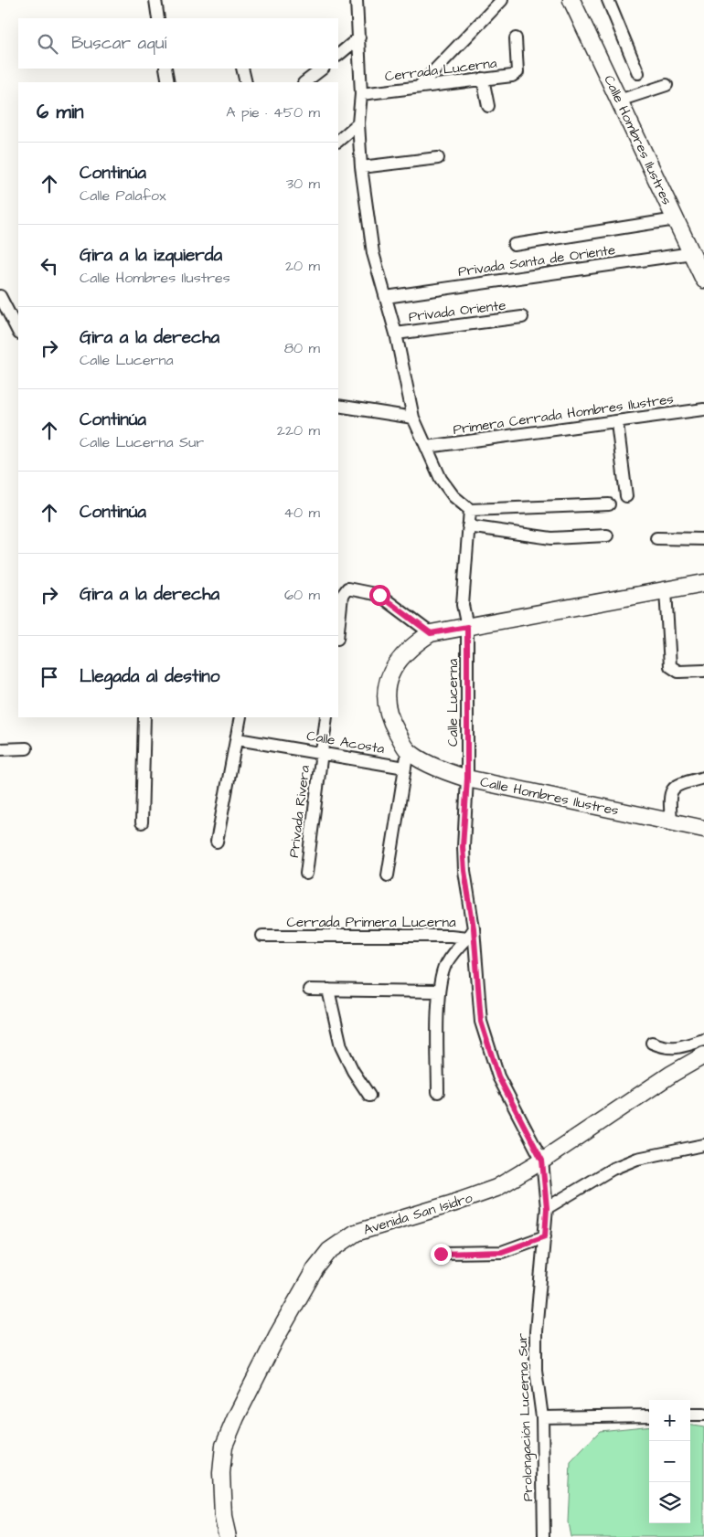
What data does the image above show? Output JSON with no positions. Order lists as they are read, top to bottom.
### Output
{
  "streets": {
    "main road": ["Calle Hombres Ilustres", "Avenida San Isidro"],
    "street": [
      "Cerrada Lucerna",
      "Privada Santa de Oriente",
      "Privada Oriente",
      "Primera Cerrada Hombres Ilustres",
      "Calle Lucerna",
      "Calle Acosta",
      "Privada Rivera",
      "Cerrada Primera Lucerna",
      "Prolongación Lucerna Sur"
    ]
  },
  "crossings": [
    ["Calle Hombres Ilustres", "Privada Santa de Oriente"],
    ["Calle Hombres Ilustres", "Calle Lucerna"],
    ["Calle Lucerna", "Cerrada Primera Lucerna"],
    ["Calle Lucerna", "Avenida San Isidro"],
    ["Calle Lucerna", "Prolongación Lucerna Sur"],
    ["Calle Acosta", "Privada Rivera"],
    ["Avenida San Isidro", "Prolongación Lucerna Sur"]
  ],
  "page": {
    "search": "Buscar aquí",
    "heading": ["6 min", "A pie · 450 m"],
    "list": [
      ["Continúa", "Calle Palafox", "30 m"],
      ["Gira a la izquierda", "Calle Hombres Ilustres", "20 m"],
      ["Gira a la derecha", "Calle Lucerna", "80 m"],
      ["Continúa", "Calle Lucerna Sur", "220 m"],
      ["Continúa", "40 m"],
      ["Gira a la derecha", "60 m"],
      "Llegada al destino"
    ],
    "map_buttons": ["+", "−"]
  }
}
